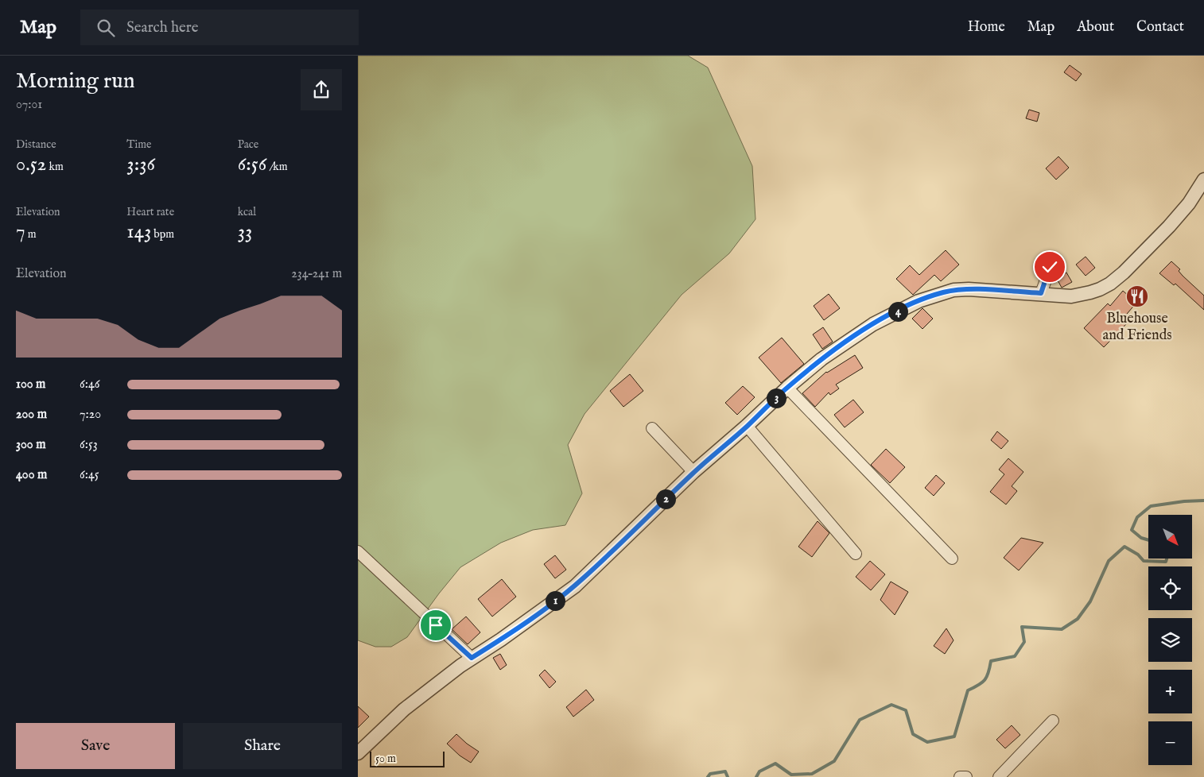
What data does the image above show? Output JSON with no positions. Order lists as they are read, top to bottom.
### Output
{
  "places": {
    "restaurant": ["Bluehouse and Friends"]
  },
  "scale_bar": "50 m",
  "north": "bottom right",
  "page": {
    "header": "Map",
    "search": "Search here",
    "nav": [
      "Home",
      "Map",
      "About",
      "Contact"
    ],
    "heading": ["Morning run", "07:01"],
    "stats": [
      ["Distance", "0.52 km"],
      ["Time", "3:36"],
      ["Pace", "6:56 /km"],
      ["Elevation", "7 m"],
      ["Heart rate", "143 bpm"],
      ["kcal", "33"]
    ],
    "chart": ["Elevation", "234–241 m"],
    "pins": [
      "4",
      "3",
      "2",
      "1"
    ],
    "list": [
      {
        "name": "100 m",
        "note": "6:46"
      },
      {
        "name": "200 m",
        "note": "7:20"
      },
      {
        "name": "300 m",
        "note": "6:53"
      },
      {
        "name": "400 m",
        "note": "6:45"
      }
    ],
    "map_buttons": ["+", "−"],
    "buttons": ["Save", "Share"],
    "scale": "50 m"
  }
}
